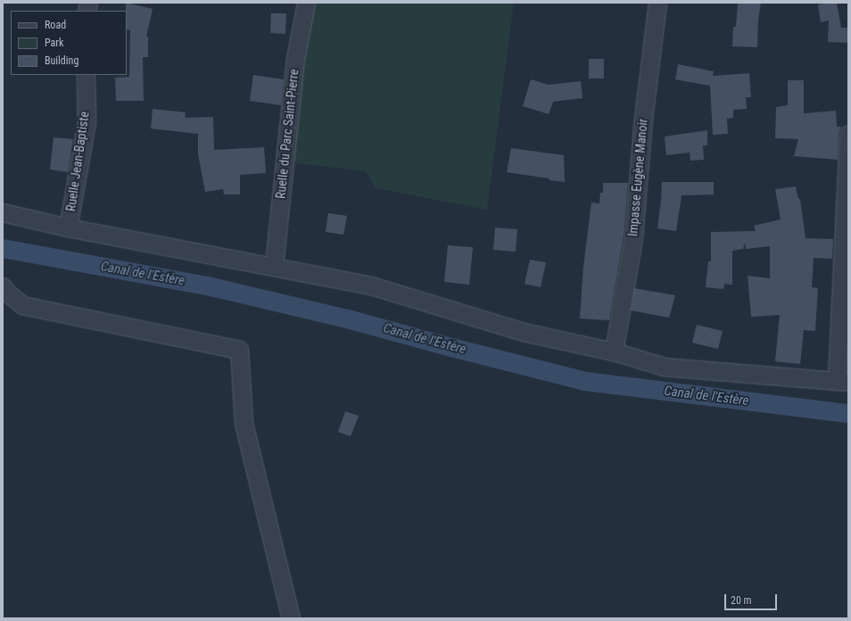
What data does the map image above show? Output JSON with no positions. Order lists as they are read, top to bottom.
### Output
{
  "streets": {
    "street": ["Ruelle du Parc Saint-Pierre", "Ruelle Jean-Baptiste", "Impasse Eugène Manoir"]
  },
  "water": ["Canal de l'Estère"],
  "legend": ["Road", "Park", "Building"],
  "scale_bar": "20 m"
}
